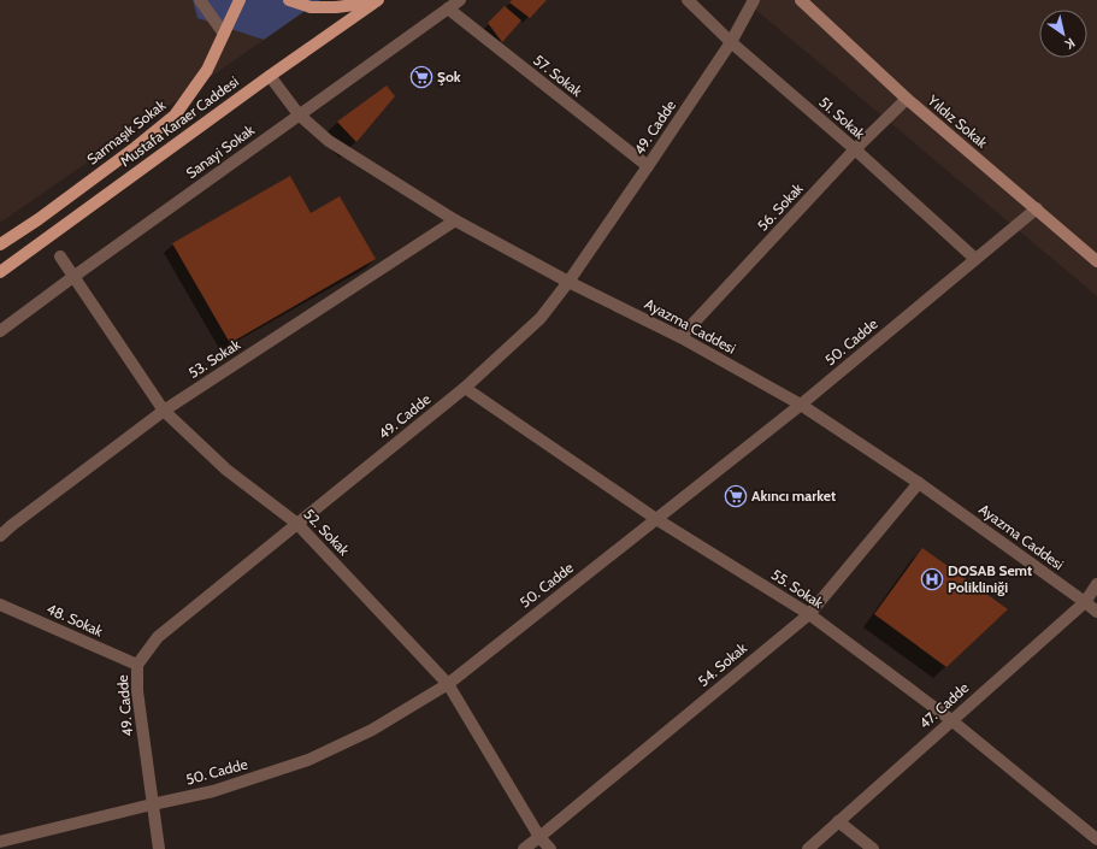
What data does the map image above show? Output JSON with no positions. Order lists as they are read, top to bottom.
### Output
{
  "streets": {
    "main road": ["Mustafa Karaer Caddesi", "Sarmaşık Sokak"],
    "street": [
      "57. Sokak",
      "51. Sokak",
      "Yıldız Sokak",
      "49. Cadde",
      "Sanayi Sokak",
      "56. Sokak",
      "Ayazma Caddesi",
      "50. Cadde",
      "53. Sokak",
      "52. Sokak",
      "55. Sokak",
      "48. Sokak",
      "54. Sokak",
      "47. Cadde"
    ]
  },
  "crossings": [
    ["57. Sokak", "49. Cadde"],
    ["57. Sokak", "Sanayi Sokak"],
    ["51. Sokak", "49. Cadde"],
    ["51. Sokak", "56. Sokak"],
    ["51. Sokak", "50. Cadde"],
    ["Mustafa Karaer Caddesi", "Ayazma Caddesi"],
    ["Yıldız Sokak", "56. Sokak"],
    ["Yıldız Sokak", "50. Cadde"],
    ["49. Cadde", "Ayazma Caddesi"],
    ["49. Cadde", "50. Cadde"],
    ["49. Cadde", "52. Sokak"],
    ["49. Cadde", "55. Sokak"],
    ["49. Cadde", "48. Sokak"],
    ["Sanayi Sokak", "Ayazma Caddesi"],
    ["Sanayi Sokak", "52. Sokak"],
    ["56. Sokak", "Ayazma Caddesi"],
    ["Ayazma Caddesi", "50. Cadde"],
    ["Ayazma Caddesi", "53. Sokak"],
    ["Ayazma Caddesi", "54. Sokak"],
    ["Ayazma Caddesi", "47. Cadde"],
    ["50. Cadde", "52. Sokak"],
    ["50. Cadde", "55. Sokak"],
    ["53. Sokak", "52. Sokak"],
    ["52. Sokak", "54. Sokak"],
    ["55. Sokak", "54. Sokak"],
    ["55. Sokak", "47. Cadde"]
  ],
  "places": {
    "supermarket": ["Şok", "Akıncı market"],
    "hospital": ["DOSAB Semt Polikliniği"]
  },
  "north": "bottom right"
}
